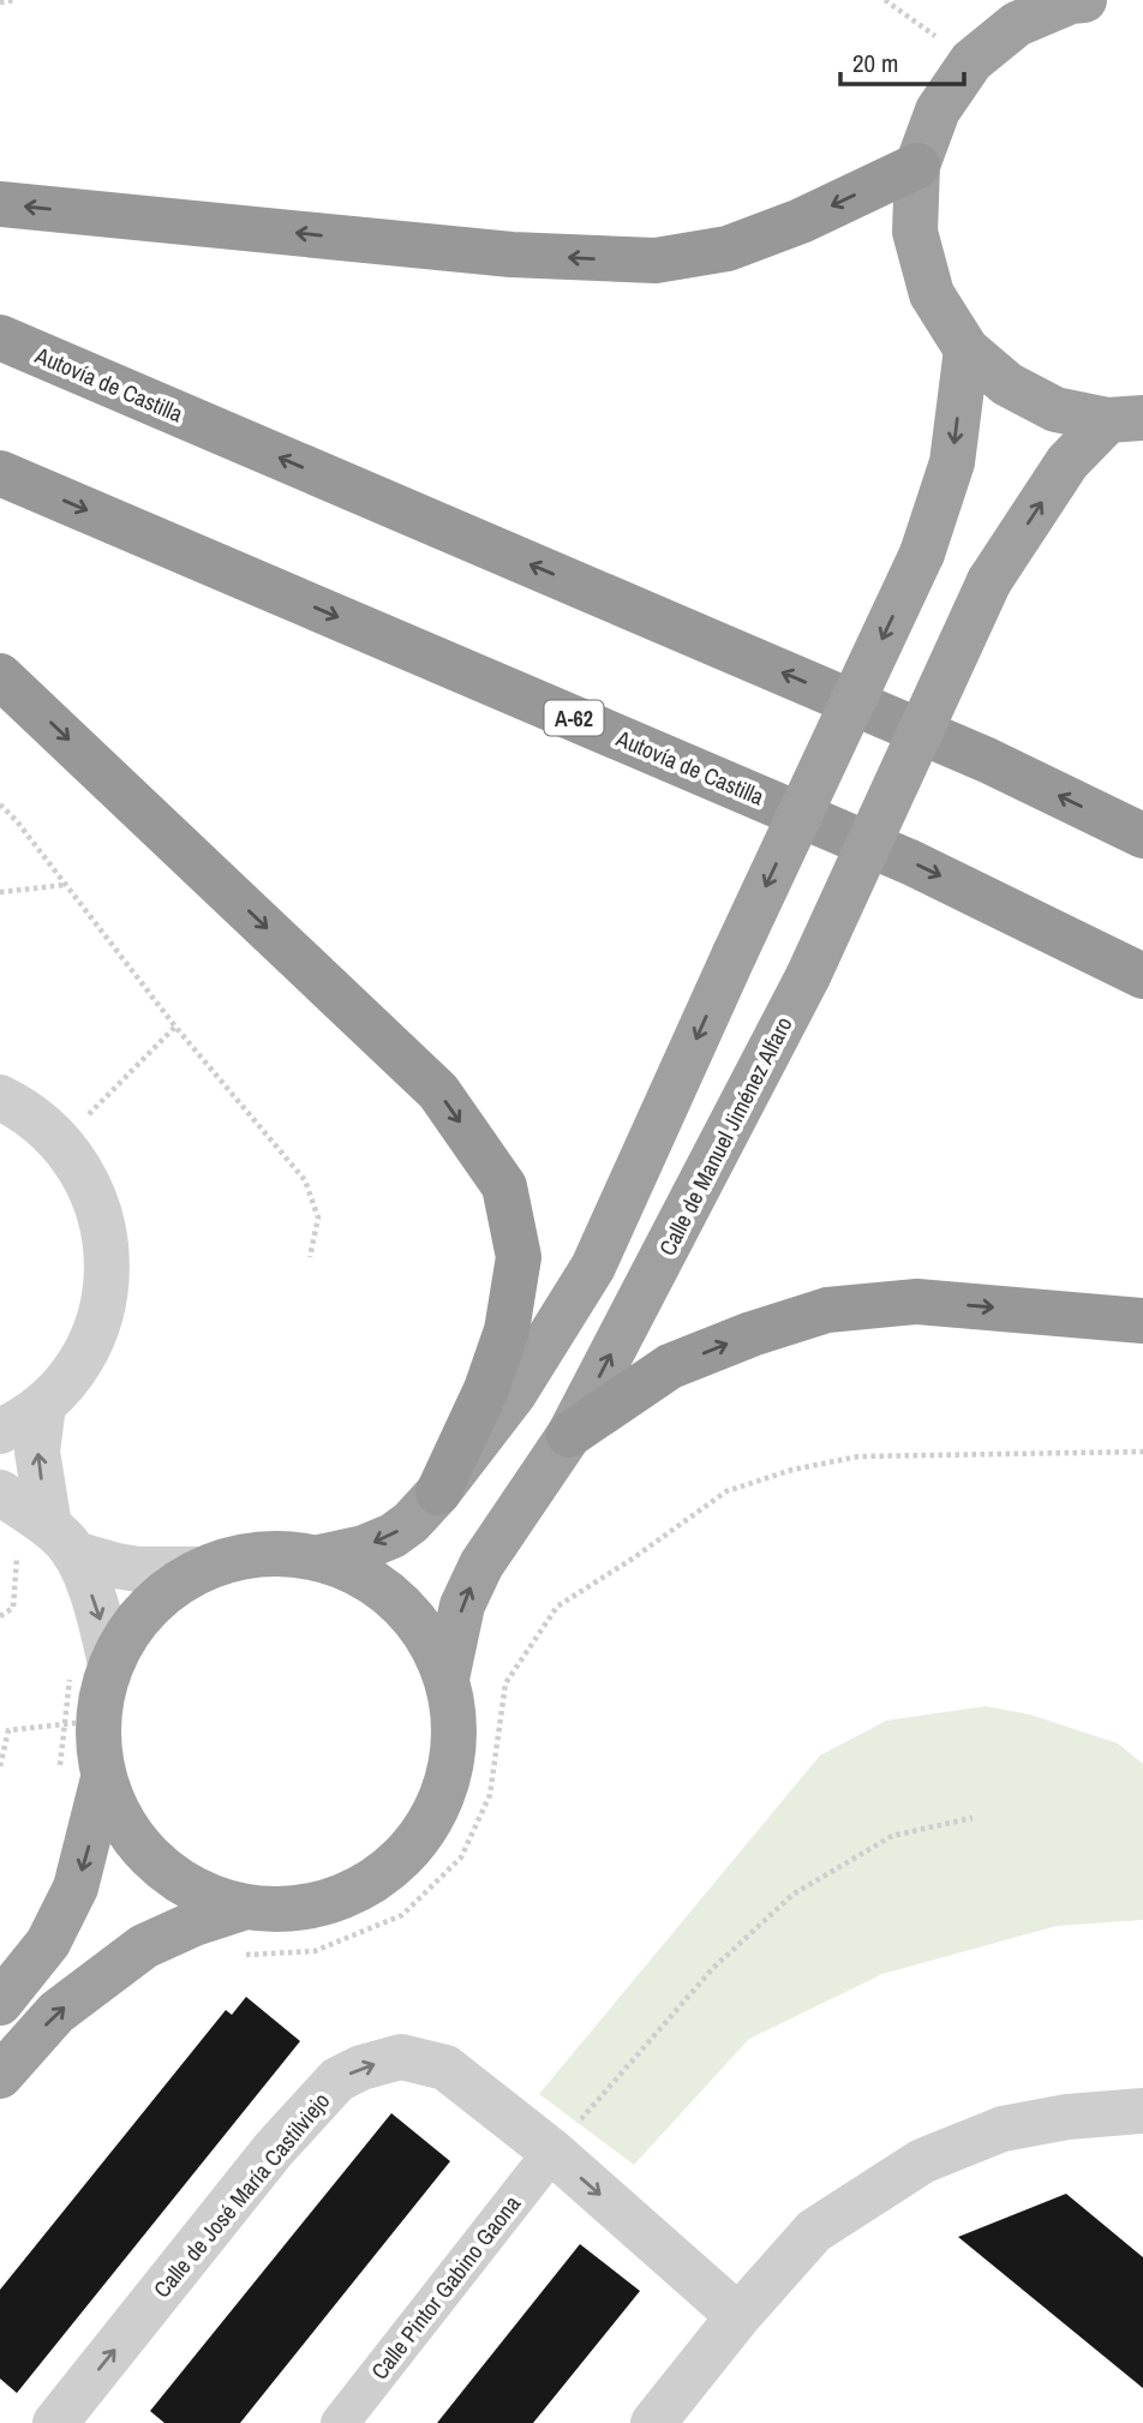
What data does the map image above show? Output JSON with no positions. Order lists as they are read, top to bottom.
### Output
{
  "streets": {
    "highway": ["Autovía de Castilla", "A-62", "Calle de Manuel Jiménez Alfaro"],
    "street": ["Calle de José María Castilviejo", "Calle Pintor Gabino Gaona"]
  },
  "crossings": [
    ["Calle de José María Castilviejo", "Calle Pintor Gabino Gaona"]
  ],
  "scale_bar": "20 m"
}
